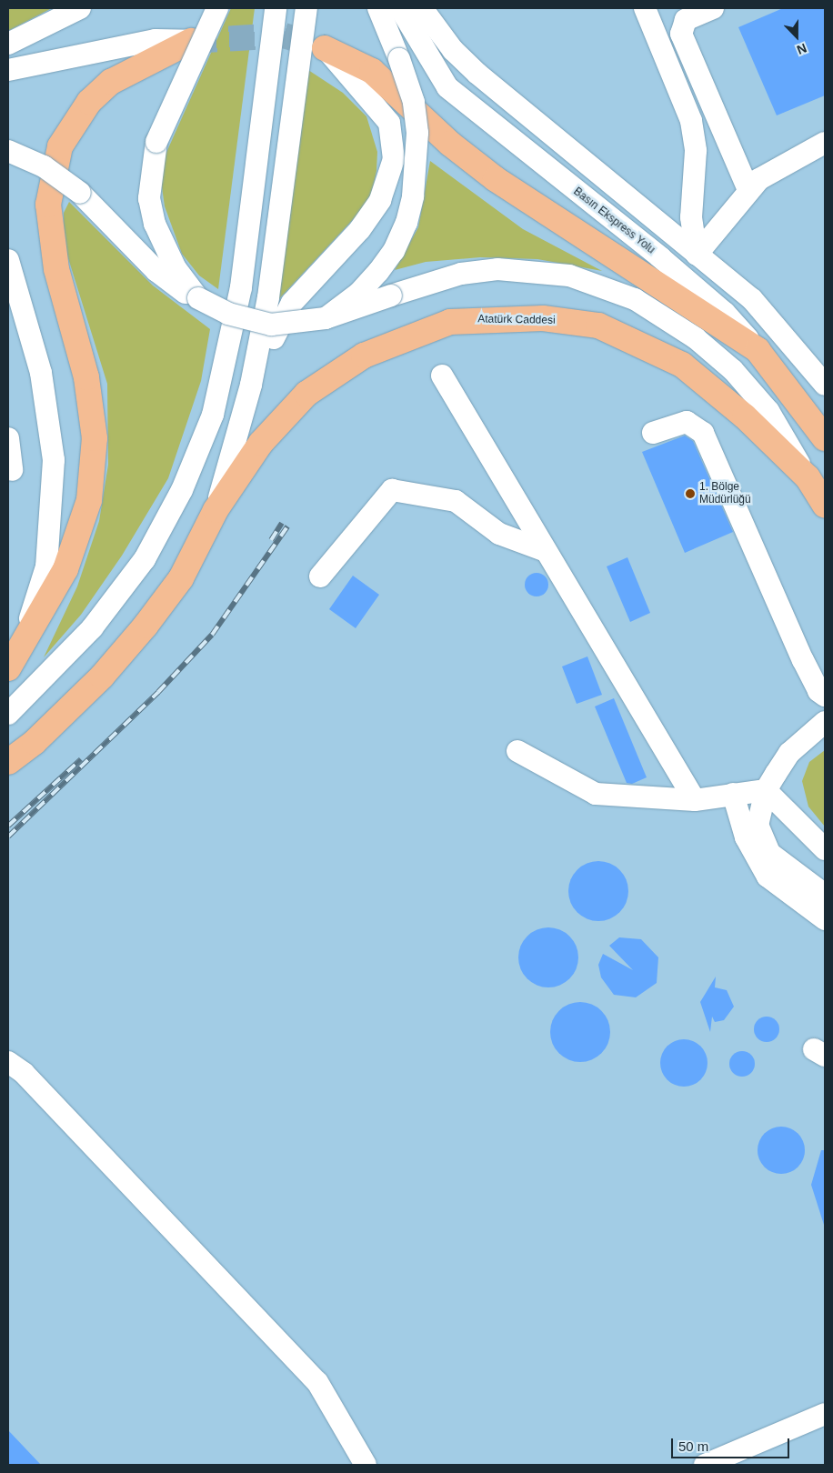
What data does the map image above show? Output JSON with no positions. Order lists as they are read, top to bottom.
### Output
{
  "streets": {
    "main road": ["Basın Ekspress Yolu", "Atatürk Caddesi"]
  },
  "places": ["1. Bölge Müdürlüğü"],
  "scale_bar": "50 m",
  "north": "bottom"
}
